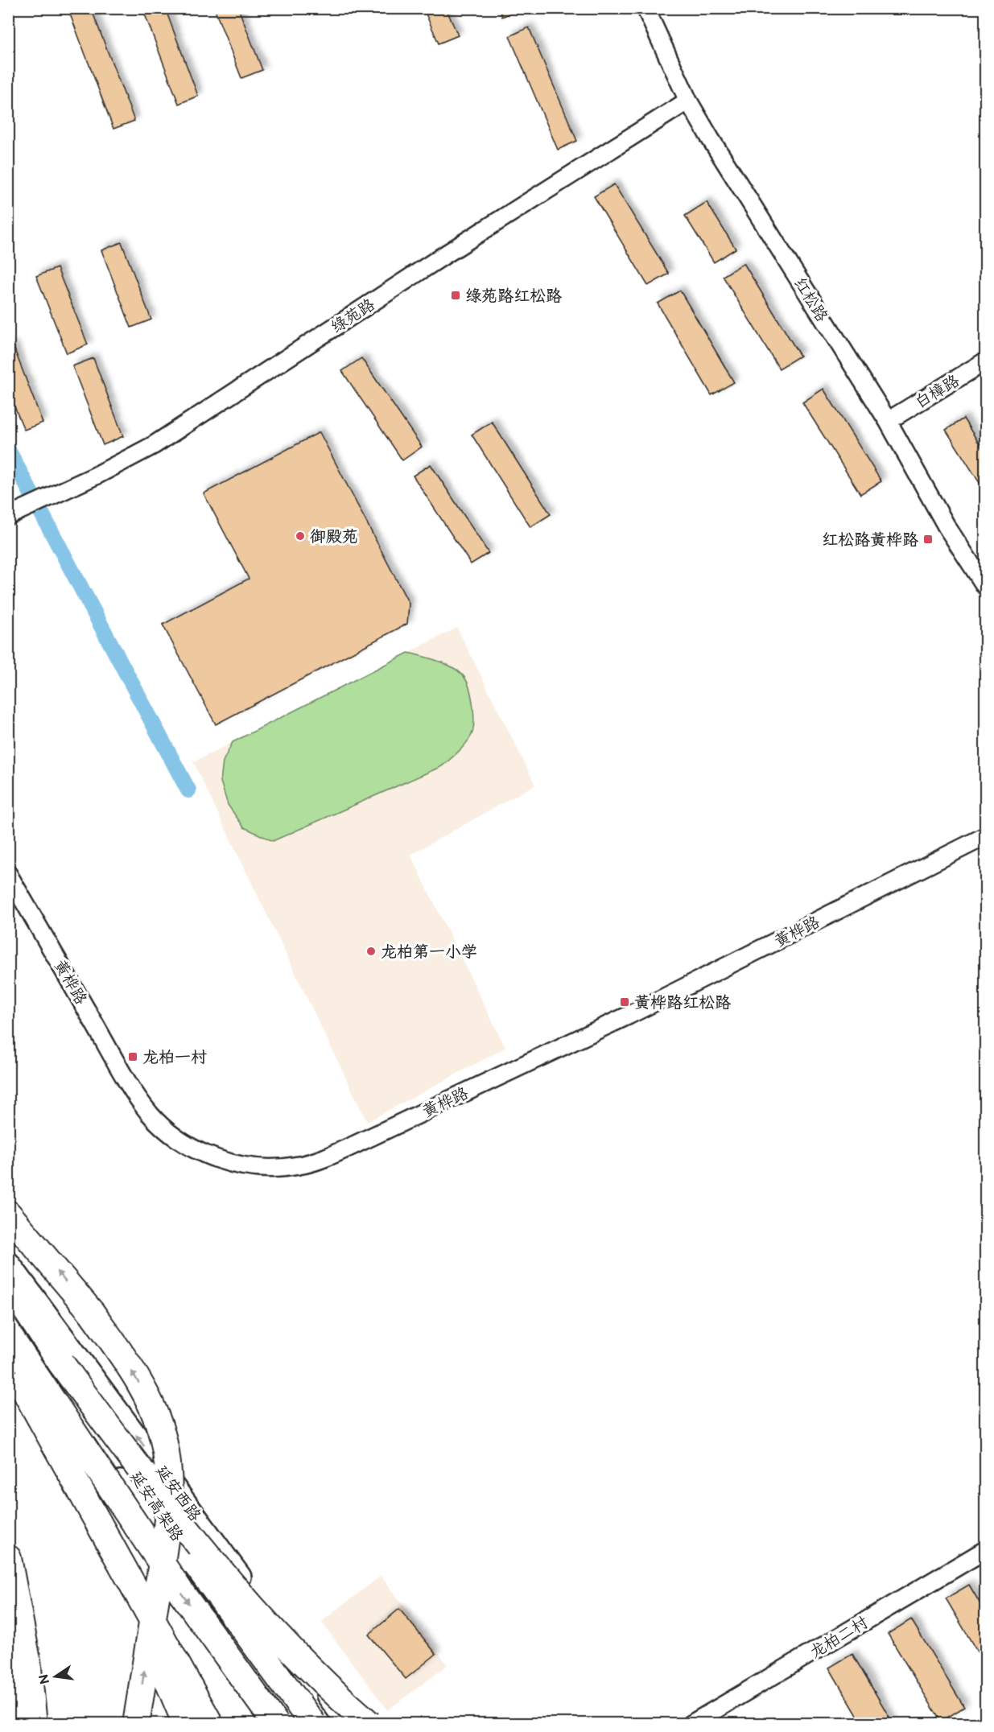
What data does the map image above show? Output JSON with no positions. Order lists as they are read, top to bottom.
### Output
{
  "streets": {
    "highway": ["延安高架路"],
    "main road": ["延安西路"],
    "street": [
      "红松路",
      "绿苑路",
      "白樟路",
      "黄桦路",
      "龙柏二村"
    ]
  },
  "crossings": [
    ["红松路", "绿苑路"],
    ["红松路", "白樟路"]
  ],
  "places": {
    "transit": [
      "绿苑路红松路",
      "红松路黄桦路",
      "黄桦路红松路",
      "龙柏一村"
    ],
    "other": ["御殿苑", "龙柏第一小学"]
  },
  "north": "left"
}
